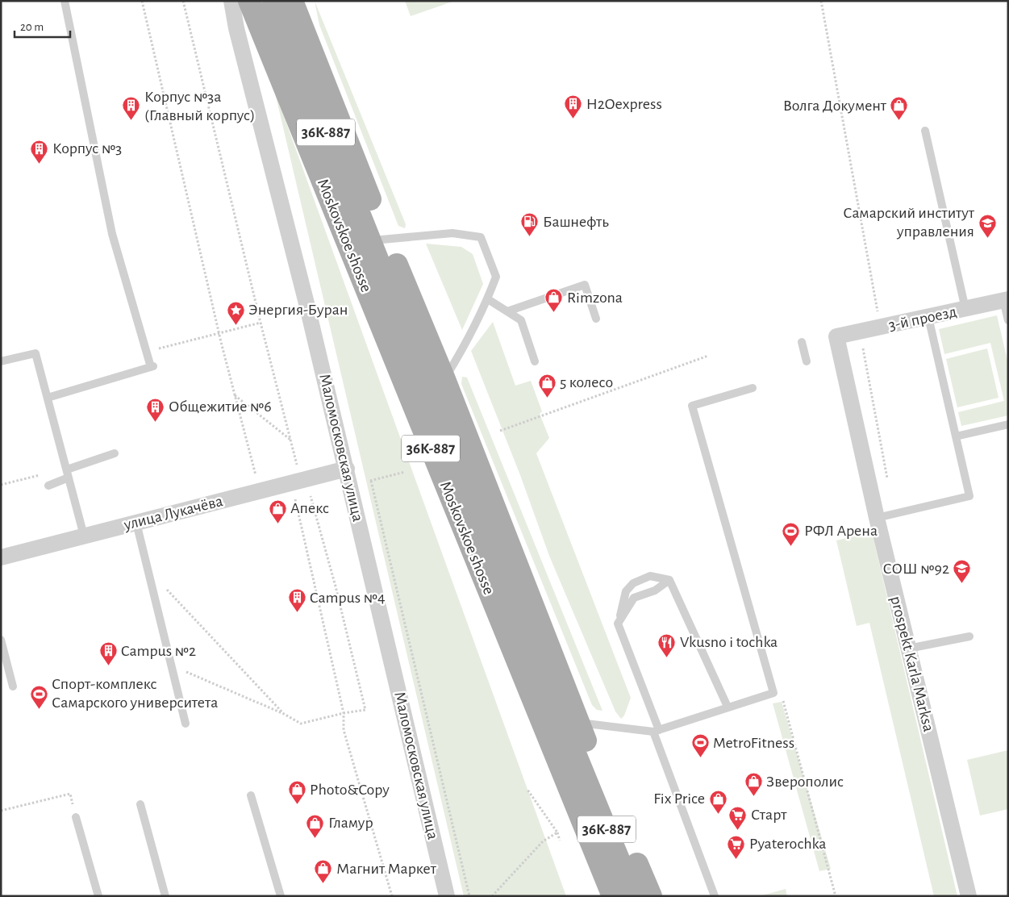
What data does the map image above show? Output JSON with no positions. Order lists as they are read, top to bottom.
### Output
{
  "streets": {
    "main road": ["36К-887", "Moskovskoe shosse"],
    "street": [
      "3-й проезд",
      "Маломосковская улица",
      "улица Лукачёва",
      "prospekt Karla Marksa"
    ]
  },
  "crossings": [
    ["3-й проезд", "prospekt Karla Marksa"],
    ["Маломосковская улица", "улица Лукачёва"]
  ],
  "places": {
    "building": [
      "H2Oexpress",
      "Корпус №3a (Главный корпус)",
      "Корпус №3",
      "Общежитие №6",
      "Campus №4",
      "Campus №2"
    ],
    "shop": [
      "Волга Документ",
      "Rimzona",
      "5 колесо",
      "Апекс",
      "Зверополис",
      "Photo&Copy",
      "Fix Price",
      "Гламур",
      "Магнит Маркет"
    ],
    "fuel station": ["Башнефть"],
    "school or university": ["Самарский институт управления", "СОШ №92"],
    "place": ["Энергия-Буран"],
    "sports": ["РФЛ Арена", "Спорт-комплекс Самарского университета", "MetroFitness"],
    "restaurant": ["Vkusno i tochka"],
    "supermarket": ["Старт", "Pyaterochka"]
  },
  "scale_bar": "20 m"
}
